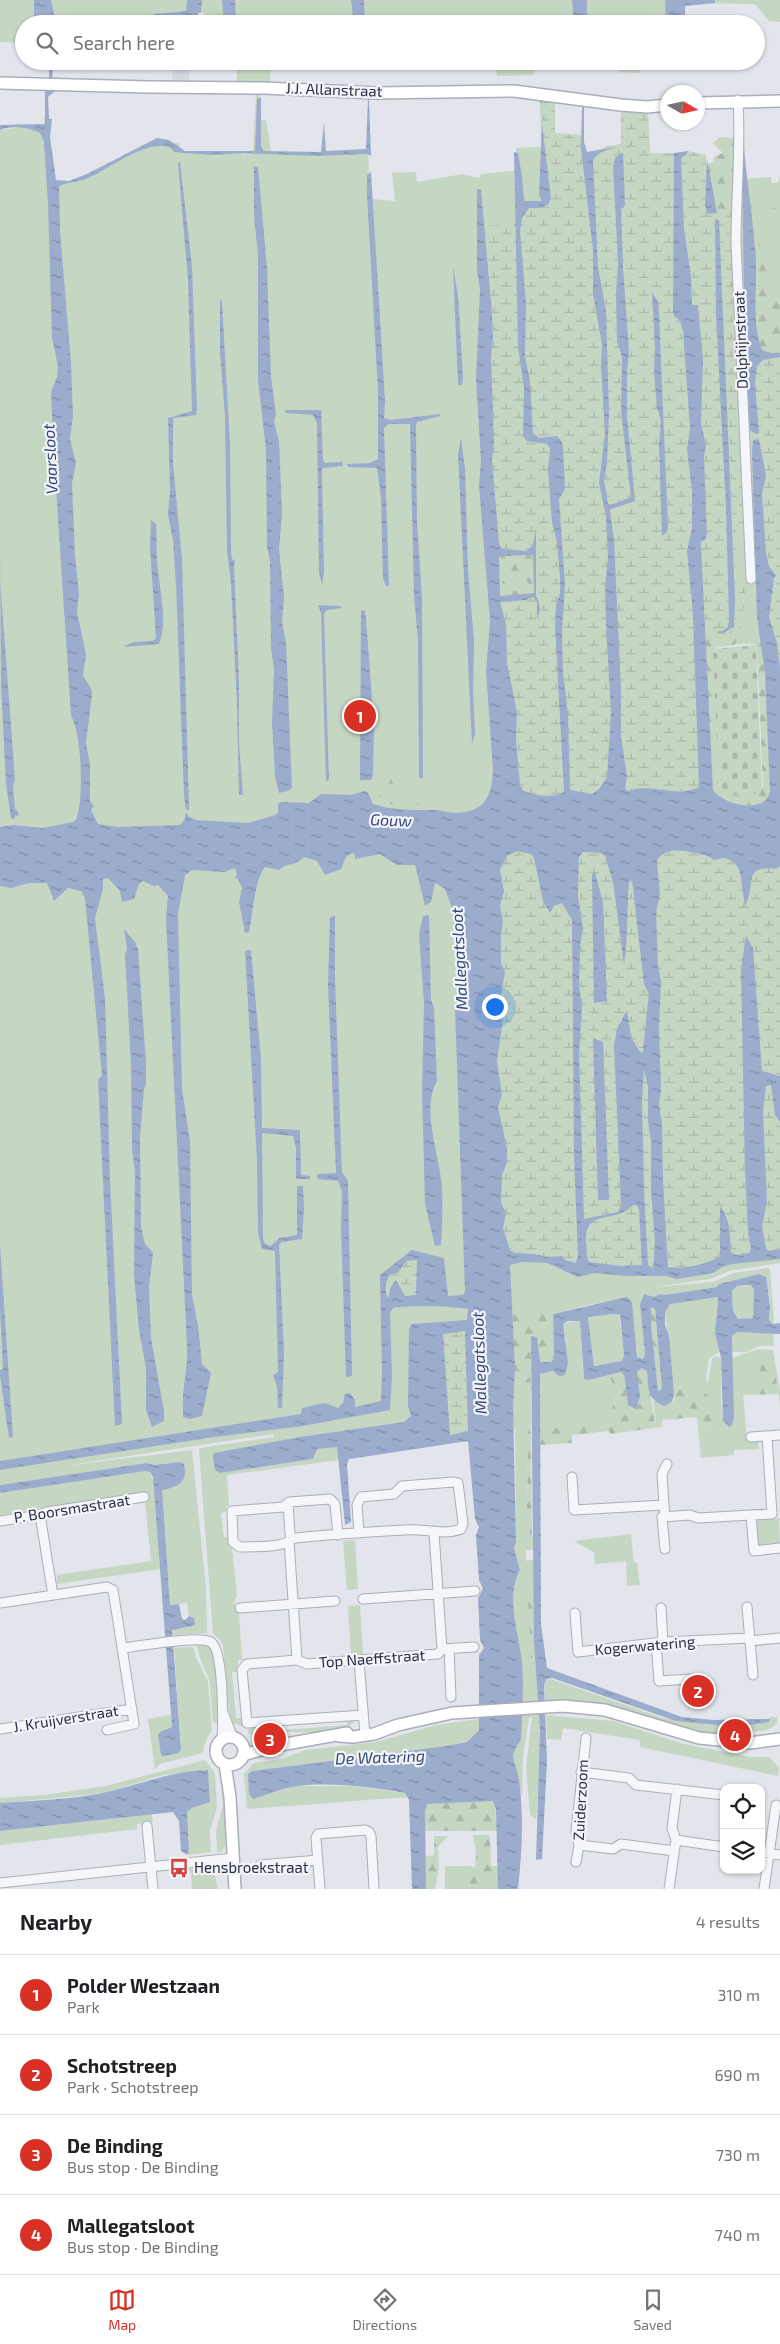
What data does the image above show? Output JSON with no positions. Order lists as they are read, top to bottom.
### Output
{
  "streets": {
    "street": [
      "J.J. Allanstraat",
      "Dolphijnstraat",
      "P. Boorsmastraat",
      "Kogerwatering",
      "Top Naeffstraat",
      "J. Kruijverstraat",
      "Zuiderzoom"
    ]
  },
  "water": [
    "Vaarsloot",
    "Gouw",
    "Mallegatsloot",
    "De Watering"
  ],
  "places": {
    "bus stop": ["Hensbroekstraat"]
  },
  "north": "right",
  "page": {
    "search": "Search here",
    "pins": [
      "1",
      "2",
      "4",
      "3"
    ],
    "heading": ["Nearby", "4 results"],
    "list": [
      {
        "mark": "1",
        "name": "Polder Westzaan",
        "note": "Park",
        "value": "310 m"
      },
      {
        "mark": "2",
        "name": "Schotstreep",
        "note": "Park · Schotstreep",
        "value": "690 m"
      },
      {
        "mark": "3",
        "name": "De Binding",
        "note": "Bus stop · De Binding",
        "value": "730 m"
      },
      {
        "mark": "4",
        "name": "Mallegatsloot",
        "note": "Bus stop · De Binding",
        "value": "740 m"
      }
    ],
    "nav": ["Map", "Directions", "Saved"]
  }
}
